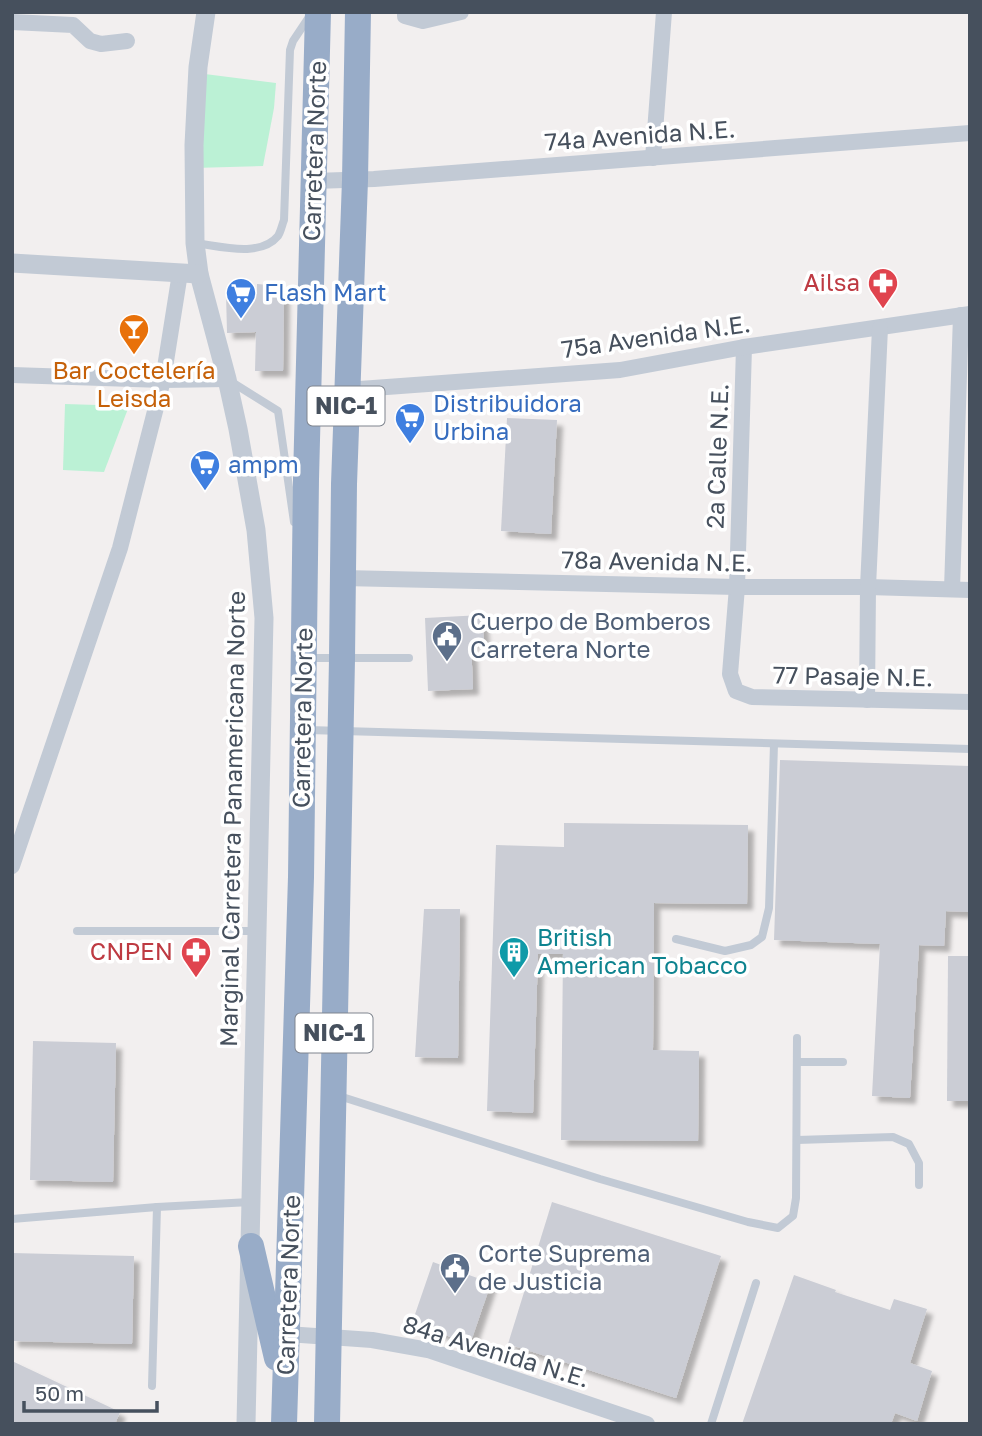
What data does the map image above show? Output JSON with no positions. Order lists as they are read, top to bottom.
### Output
{
  "streets": {
    "highway": ["Carretera Norte", "NIC-1"],
    "street": [
      "74a Avenida N.E.",
      "75a Avenida N.E.",
      "2a Calle N.E.",
      "78a Avenida N.E.",
      "77 Pasaje N.E.",
      "Marginal Carretera Panamericana Norte",
      "84a Avenida N.E."
    ]
  },
  "crossings": [
    ["74a Avenida N.E.", "Carretera Norte"],
    ["Carretera Norte", "75a Avenida N.E."],
    ["Carretera Norte", "78a Avenida N.E."],
    ["Carretera Norte", "84a Avenida N.E."],
    ["75a Avenida N.E.", "2a Calle N.E."],
    ["2a Calle N.E.", "78a Avenida N.E."],
    ["2a Calle N.E.", "77 Pasaje N.E."]
  ],
  "places": {
    "pharmacy": ["Ailsa", "CNPEN"],
    "supermarket": ["Flash Mart", "Distribuidora Urbina", "ampm"],
    "bar": ["Bar Coctelería Leisda"],
    "public building": ["Cuerpo de Bomberos Carretera Norte", "Corte Suprema de Justicia"],
    "building": ["British American Tobacco"]
  },
  "scale_bar": "50 m"
}
